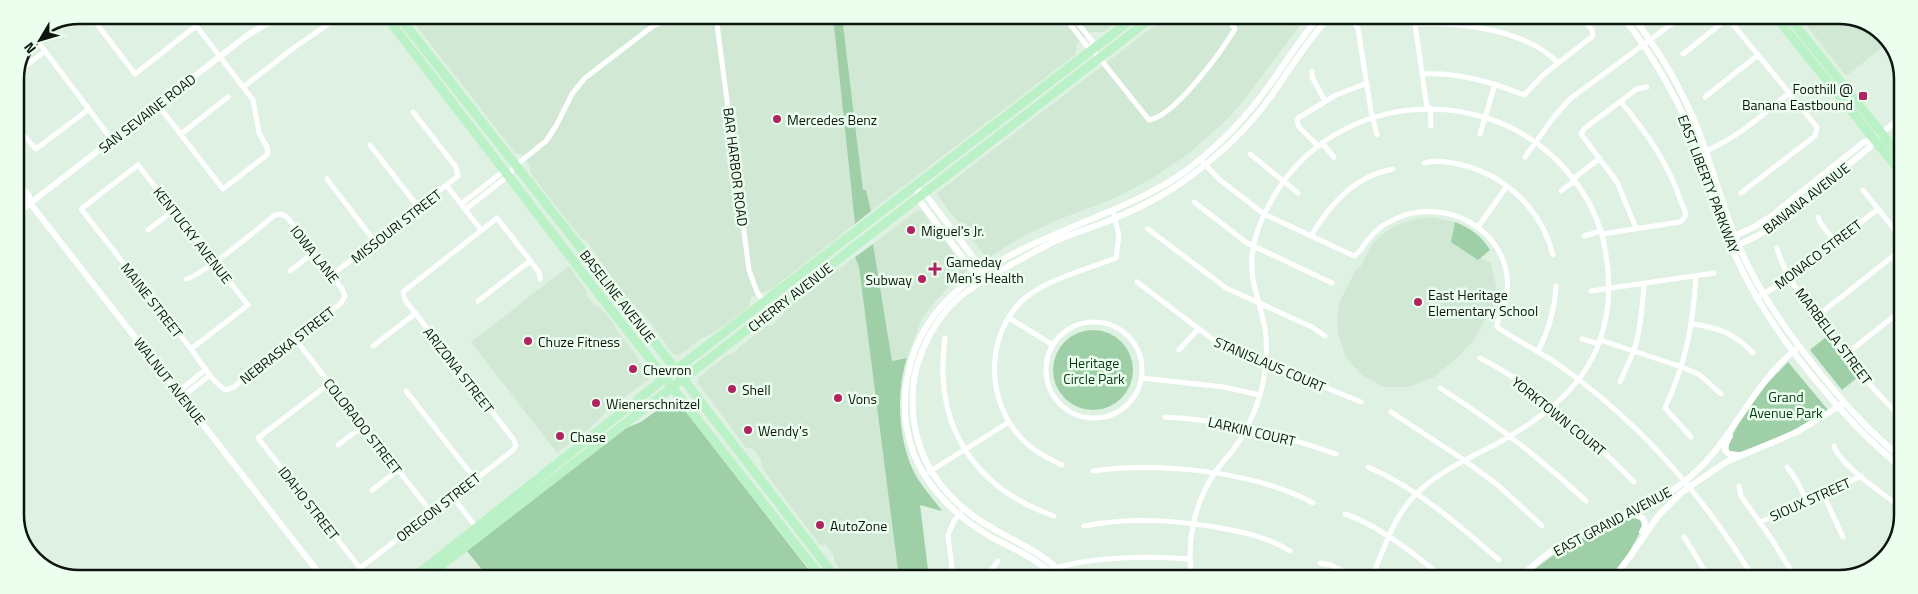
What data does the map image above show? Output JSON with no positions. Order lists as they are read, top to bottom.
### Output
{
  "streets": {
    "main road": ["BASELINE AVENUE", "CHERRY AVENUE"],
    "street": [
      "SAN SEVAINE ROAD",
      "BAR HARBOR ROAD",
      "EAST LIBERTY PARKWAY",
      "BANANA AVENUE",
      "MISSOURI STREET",
      "KENTUCKY AVENUE",
      "IOWA LANE",
      "MONACO STREET",
      "MAINE STREET",
      "MARBELLA STREET",
      "NEBRASKA STREET",
      "STANISLAUS COURT",
      "ARIZONA STREET",
      "WALNUT AVENUE",
      "YORKTOWN COURT",
      "COLORADO STREET",
      "LARKIN COURT",
      "SIOUX STREET",
      "IDAHO STREET",
      "OREGON STREET",
      "EAST GRAND AVENUE"
    ]
  },
  "crossings": [
    ["SAN SEVAINE ROAD", "WALNUT AVENUE"],
    ["BAR HARBOR ROAD", "CHERRY AVENUE"],
    ["EAST LIBERTY PARKWAY", "BANANA AVENUE"],
    ["EAST LIBERTY PARKWAY", "MONACO STREET"],
    ["EAST LIBERTY PARKWAY", "EAST GRAND AVENUE"],
    ["MISSOURI STREET", "IOWA LANE"],
    ["KENTUCKY AVENUE", "IOWA LANE"],
    ["KENTUCKY AVENUE", "MAINE STREET"],
    ["IOWA LANE", "NEBRASKA STREET"],
    ["MONACO STREET", "MARBELLA STREET"],
    ["BASELINE AVENUE", "CHERRY AVENUE"],
    ["MAINE STREET", "NEBRASKA STREET"],
    ["NEBRASKA STREET", "COLORADO STREET"],
    ["ARIZONA STREET", "OREGON STREET"],
    ["COLORADO STREET", "IDAHO STREET"],
    ["COLORADO STREET", "OREGON STREET"],
    ["IDAHO STREET", "OREGON STREET"]
  ],
  "parks": ["Heritage Circle Park", "Grand Avenue Park"],
  "places": {
    "transit": ["Foothill @ Banana Eastbound"],
    "other": [
      "Mercedes Benz",
      "Miguel's Jr.",
      "Subway",
      "East Heritage Elementary School",
      "Chuze Fitness",
      "Chevron",
      "Shell",
      "Vons",
      "Wienerschnitzel",
      "Wendy's",
      "Chase",
      "AutoZone"
    ],
    "health": ["Gameday Men's Health"]
  },
  "north": "bottom left"
}
